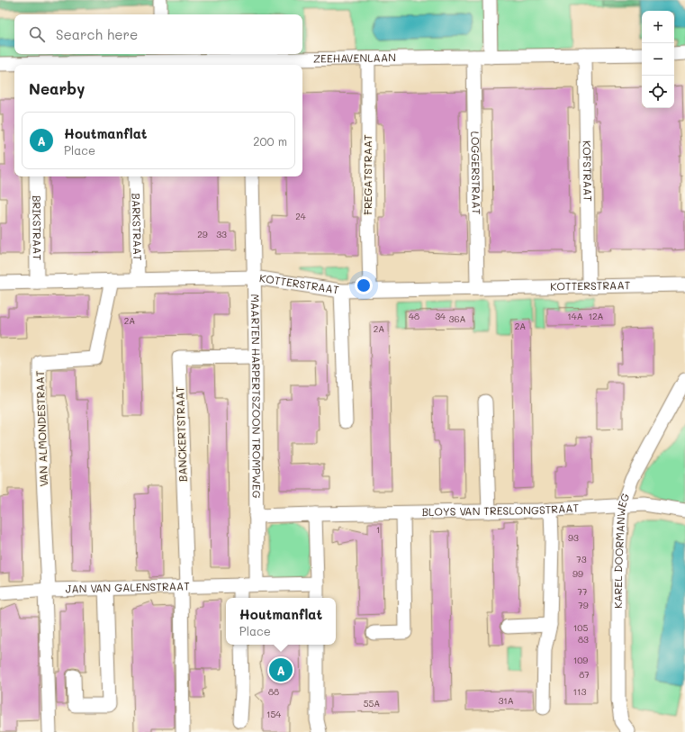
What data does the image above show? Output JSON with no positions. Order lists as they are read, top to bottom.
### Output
{
  "streets": {
    "street": [
      "ZEEHAVENLAAN",
      "KOFSTRAAT",
      "LOGGERSTRAAT",
      "FREGATSTRAAT",
      "BARKSTRAAT",
      "BRIKSTRAAT",
      "KOTTERSTRAAT",
      "MAARTEN HARPERTSZOON TROMPWEG",
      "VAN ALMONDESTRAAT",
      "BANCKERTSTRAAT",
      "BLOYS VAN TRESLONGSTRAAT",
      "KAREL DOORMANWEG",
      "JAN VAN GALENSTRAAT"
    ]
  },
  "crossings": [
    ["ZEEHAVENLAAN", "KOFSTRAAT"],
    ["ZEEHAVENLAAN", "LOGGERSTRAAT"],
    ["ZEEHAVENLAAN", "FREGATSTRAAT"],
    ["KOFSTRAAT", "KOTTERSTRAAT"],
    ["LOGGERSTRAAT", "KOTTERSTRAAT"],
    ["FREGATSTRAAT", "KOTTERSTRAAT"],
    ["BARKSTRAAT", "KOTTERSTRAAT"],
    ["BRIKSTRAAT", "KOTTERSTRAAT"],
    ["KOTTERSTRAAT", "MAARTEN HARPERTSZOON TROMPWEG"],
    ["KOTTERSTRAAT", "VAN ALMONDESTRAAT"],
    ["MAARTEN HARPERTSZOON TROMPWEG", "BANCKERTSTRAAT"],
    ["MAARTEN HARPERTSZOON TROMPWEG", "JAN VAN GALENSTRAAT"],
    ["VAN ALMONDESTRAAT", "JAN VAN GALENSTRAAT"],
    ["BANCKERTSTRAAT", "JAN VAN GALENSTRAAT"],
    ["BLOYS VAN TRESLONGSTRAAT", "KAREL DOORMANWEG"]
  ],
  "house_numbers": [
    "24",
    "29",
    "33",
    "48",
    "34",
    "14A",
    "12A",
    "36A",
    "2A",
    "2A",
    "2A",
    "1",
    "93",
    "73",
    "99",
    "77",
    "79",
    "105",
    "83",
    "109",
    "87",
    "88",
    "113",
    "31A",
    "55A",
    "154"
  ],
  "page": {
    "map_buttons": ["+", "−"],
    "search": "Search here",
    "heading": "Nearby",
    "list": [
      {
        "mark": "A",
        "name": "Houtmanflat",
        "note": "Place",
        "value": "200 m"
      }
    ],
    "popup": ["Houtmanflat", "Place"],
    "pins": "A"
  }
}
